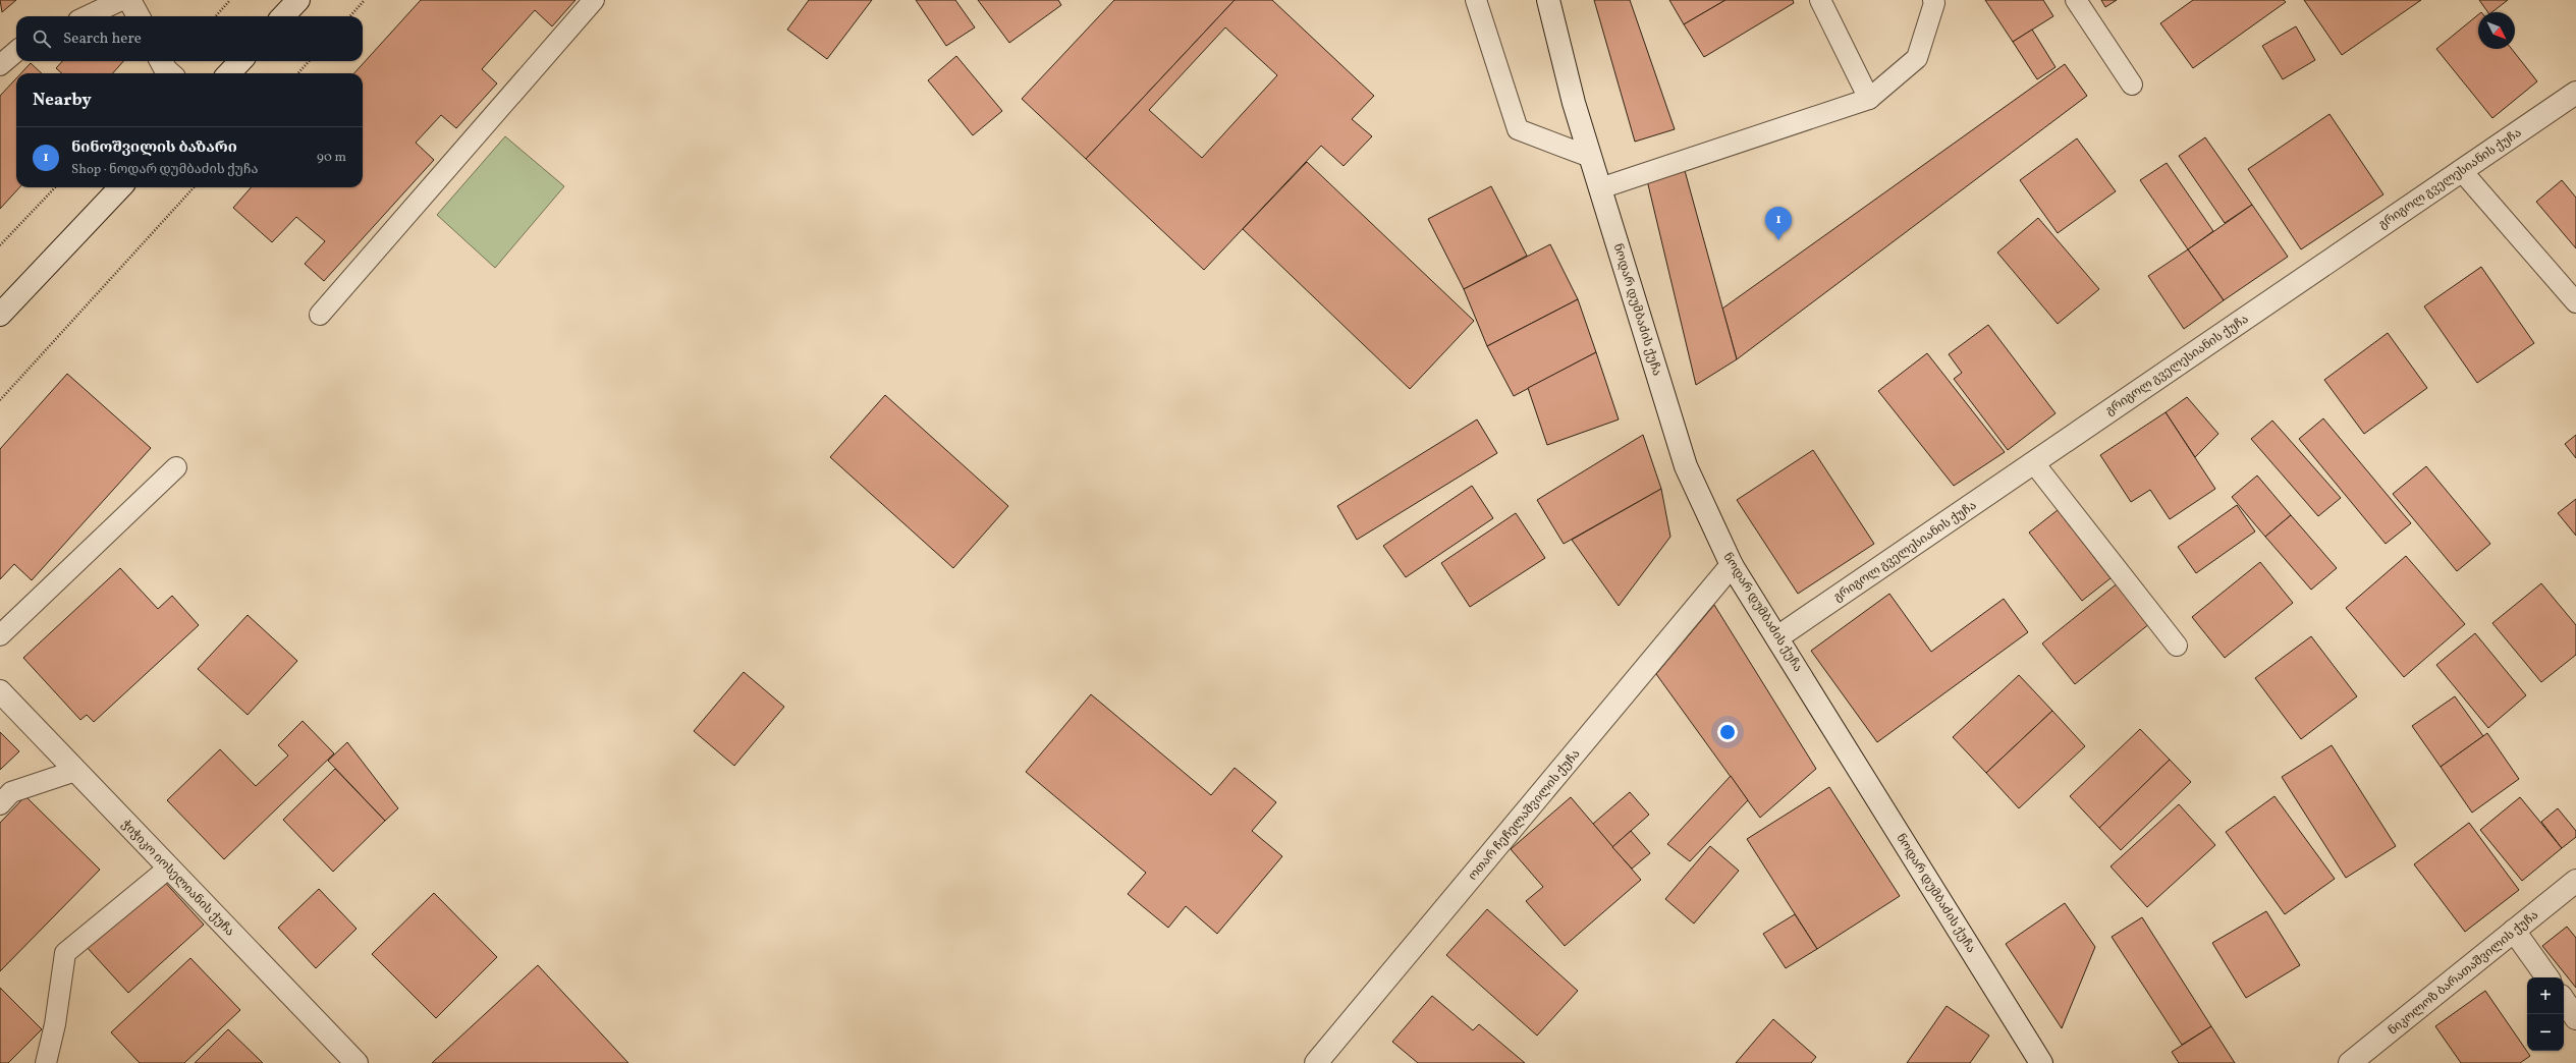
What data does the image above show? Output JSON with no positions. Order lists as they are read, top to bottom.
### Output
{
  "streets": {
    "street": [
      "გრიგოლ გველესიანის ქუჩა",
      "ნოდარ დუმბაძის ქუჩა",
      "ოთარ ჩეჩელაშვილის ქუჩა",
      "ჭიჭიკო იოსელიანის ქუჩა",
      "ნიკოლოზ ბარათაშვილის ქუჩა"
    ]
  },
  "crossings": [
    ["გრიგოლ გველესიანის ქუჩა", "ნოდარ დუმბაძის ქუჩა"],
    ["ნოდარ დუმბაძის ქუჩა", "ოთარ ჩეჩელაშვილის ქუჩა"]
  ],
  "north": "bottom right",
  "page": {
    "search": "Search here",
    "heading": "Nearby",
    "list": [
      {
        "mark": "1",
        "name": "ნინოშვილის ბაზარი",
        "note": "Shop · ნოდარ დუმბაძის ქუჩა",
        "value": "90 m"
      }
    ],
    "pins": "1",
    "map_buttons": ["+", "−"]
  }
}
